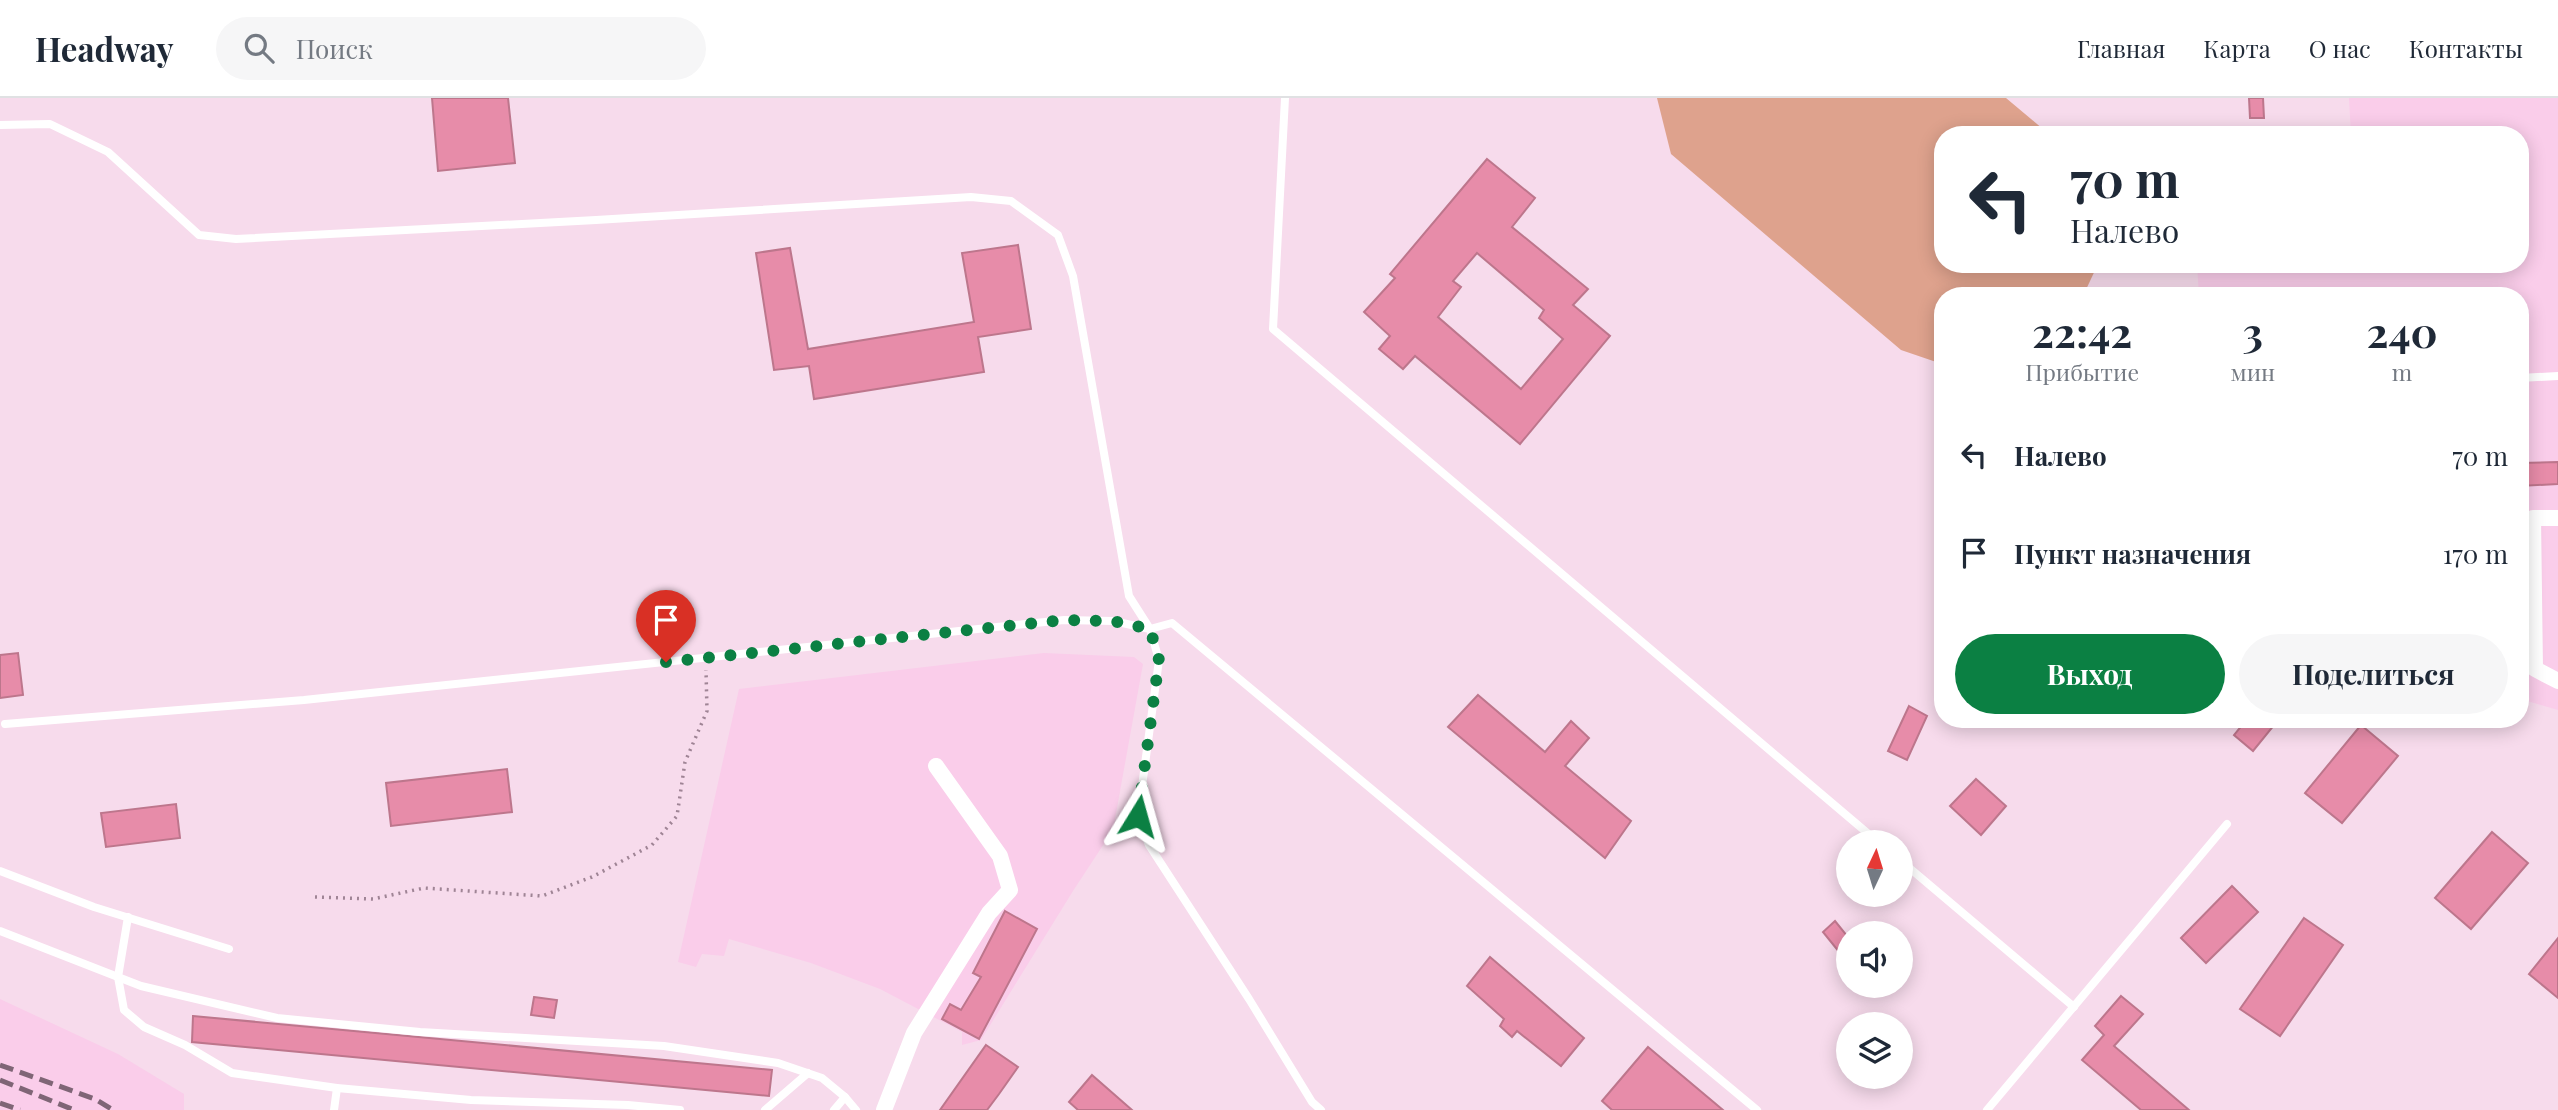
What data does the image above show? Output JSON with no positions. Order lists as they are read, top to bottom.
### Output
{
  "north": "top",
  "page": {
    "header": "Headway",
    "search": "Поиск",
    "nav": [
      "Главная",
      "Карта",
      "О нас",
      "Контакты"
    ],
    "turn": ["70 m", "Налево"],
    "eta": [
      "22:42",
      "Прибытие",
      "3",
      "мин",
      "240",
      "m"
    ],
    "list": [
      {
        "name": "Налево",
        "value": "70 m"
      },
      {
        "name": "Пункт назначения",
        "value": "170 m"
      }
    ],
    "buttons": ["Выход", "Поделиться"]
  }
}
